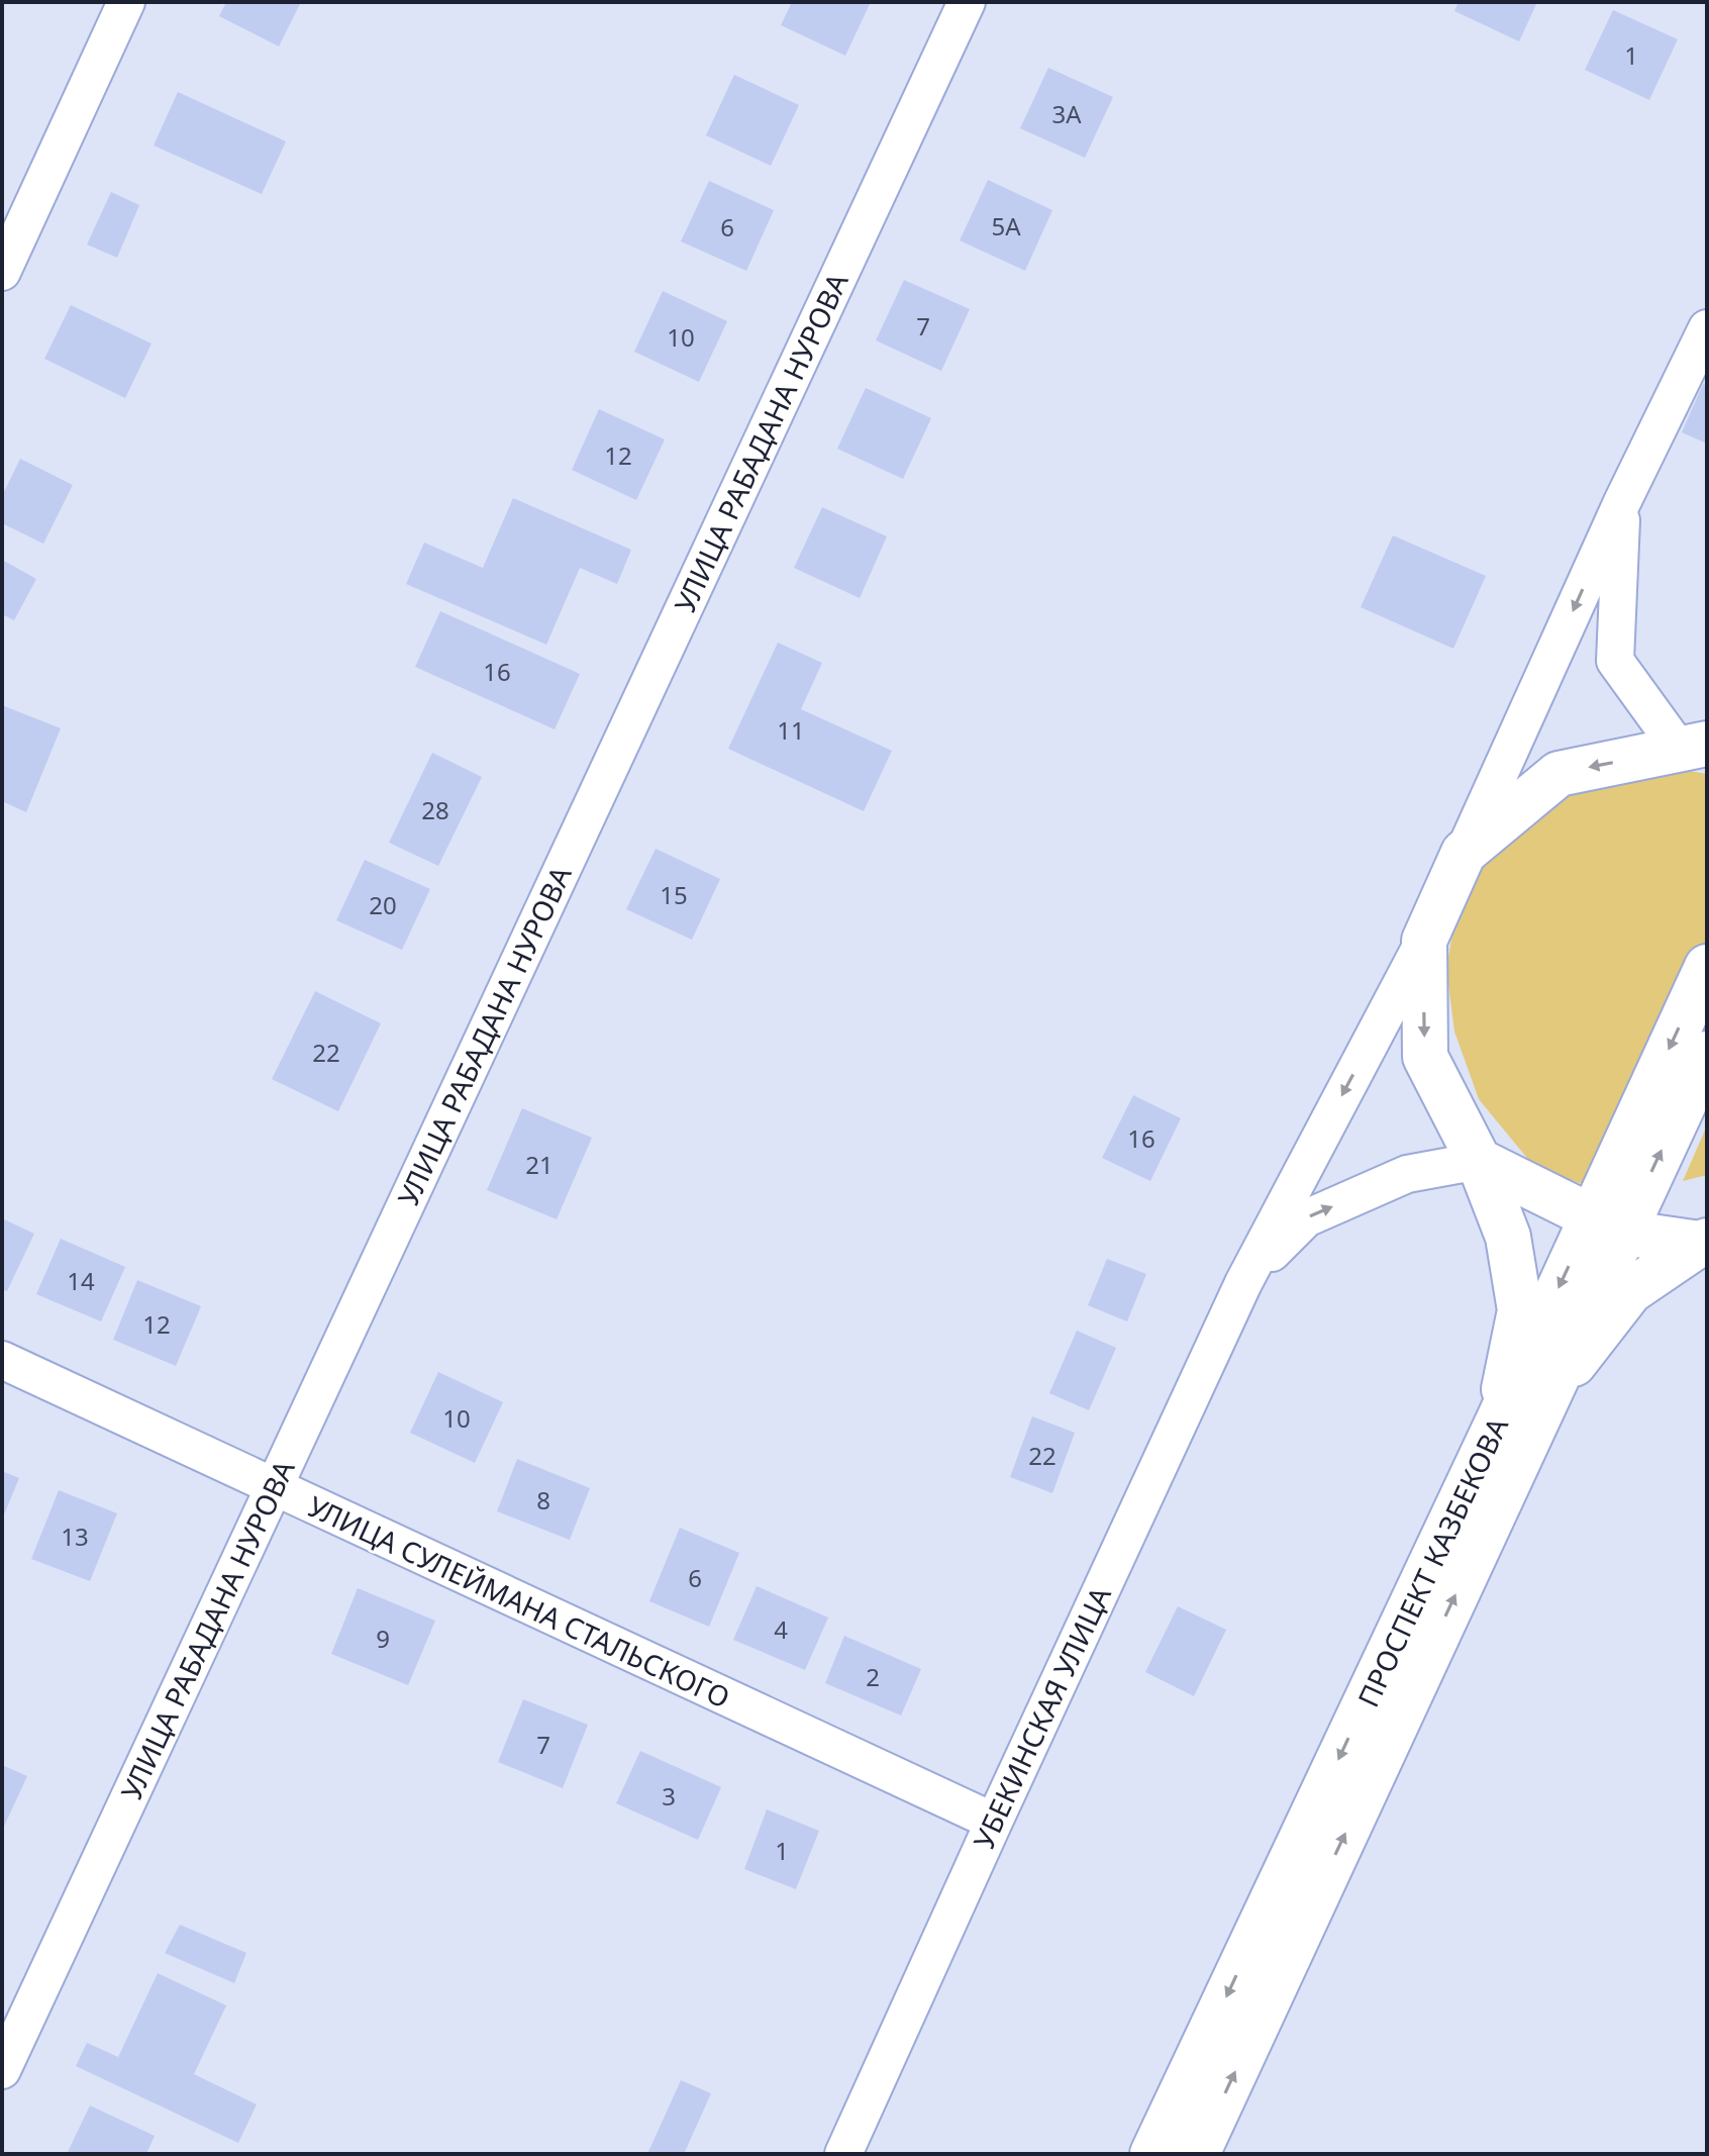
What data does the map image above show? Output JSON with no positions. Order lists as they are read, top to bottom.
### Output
{
  "streets": {
    "main road": ["ПРОСПЕКТ КАЗБЕКОВА"],
    "street": ["УЛИЦА РАБАДАНА НУРОВА", "УЛИЦА СУЛЕЙМАНА СТАЛЬСКОГО", "УБЕКИНСКАЯ УЛИЦА"]
  },
  "crossings": [
    ["УЛИЦА РАБАДАНА НУРОВА", "УЛИЦА СУЛЕЙМАНА СТАЛЬСКОГО"],
    ["УЛИЦА СУЛЕЙМАНА СТАЛЬСКОГО", "УБЕКИНСКАЯ УЛИЦА"]
  ],
  "house_numbers": [
    "1",
    "3А",
    "5А",
    "6",
    "7",
    "10",
    "12",
    "16",
    "11",
    "28",
    "15",
    "20",
    "22",
    "16",
    "21",
    "14",
    "12",
    "10",
    "22",
    "8",
    "13",
    "6",
    "4",
    "9",
    "2",
    "7",
    "3",
    "1"
  ]
}
